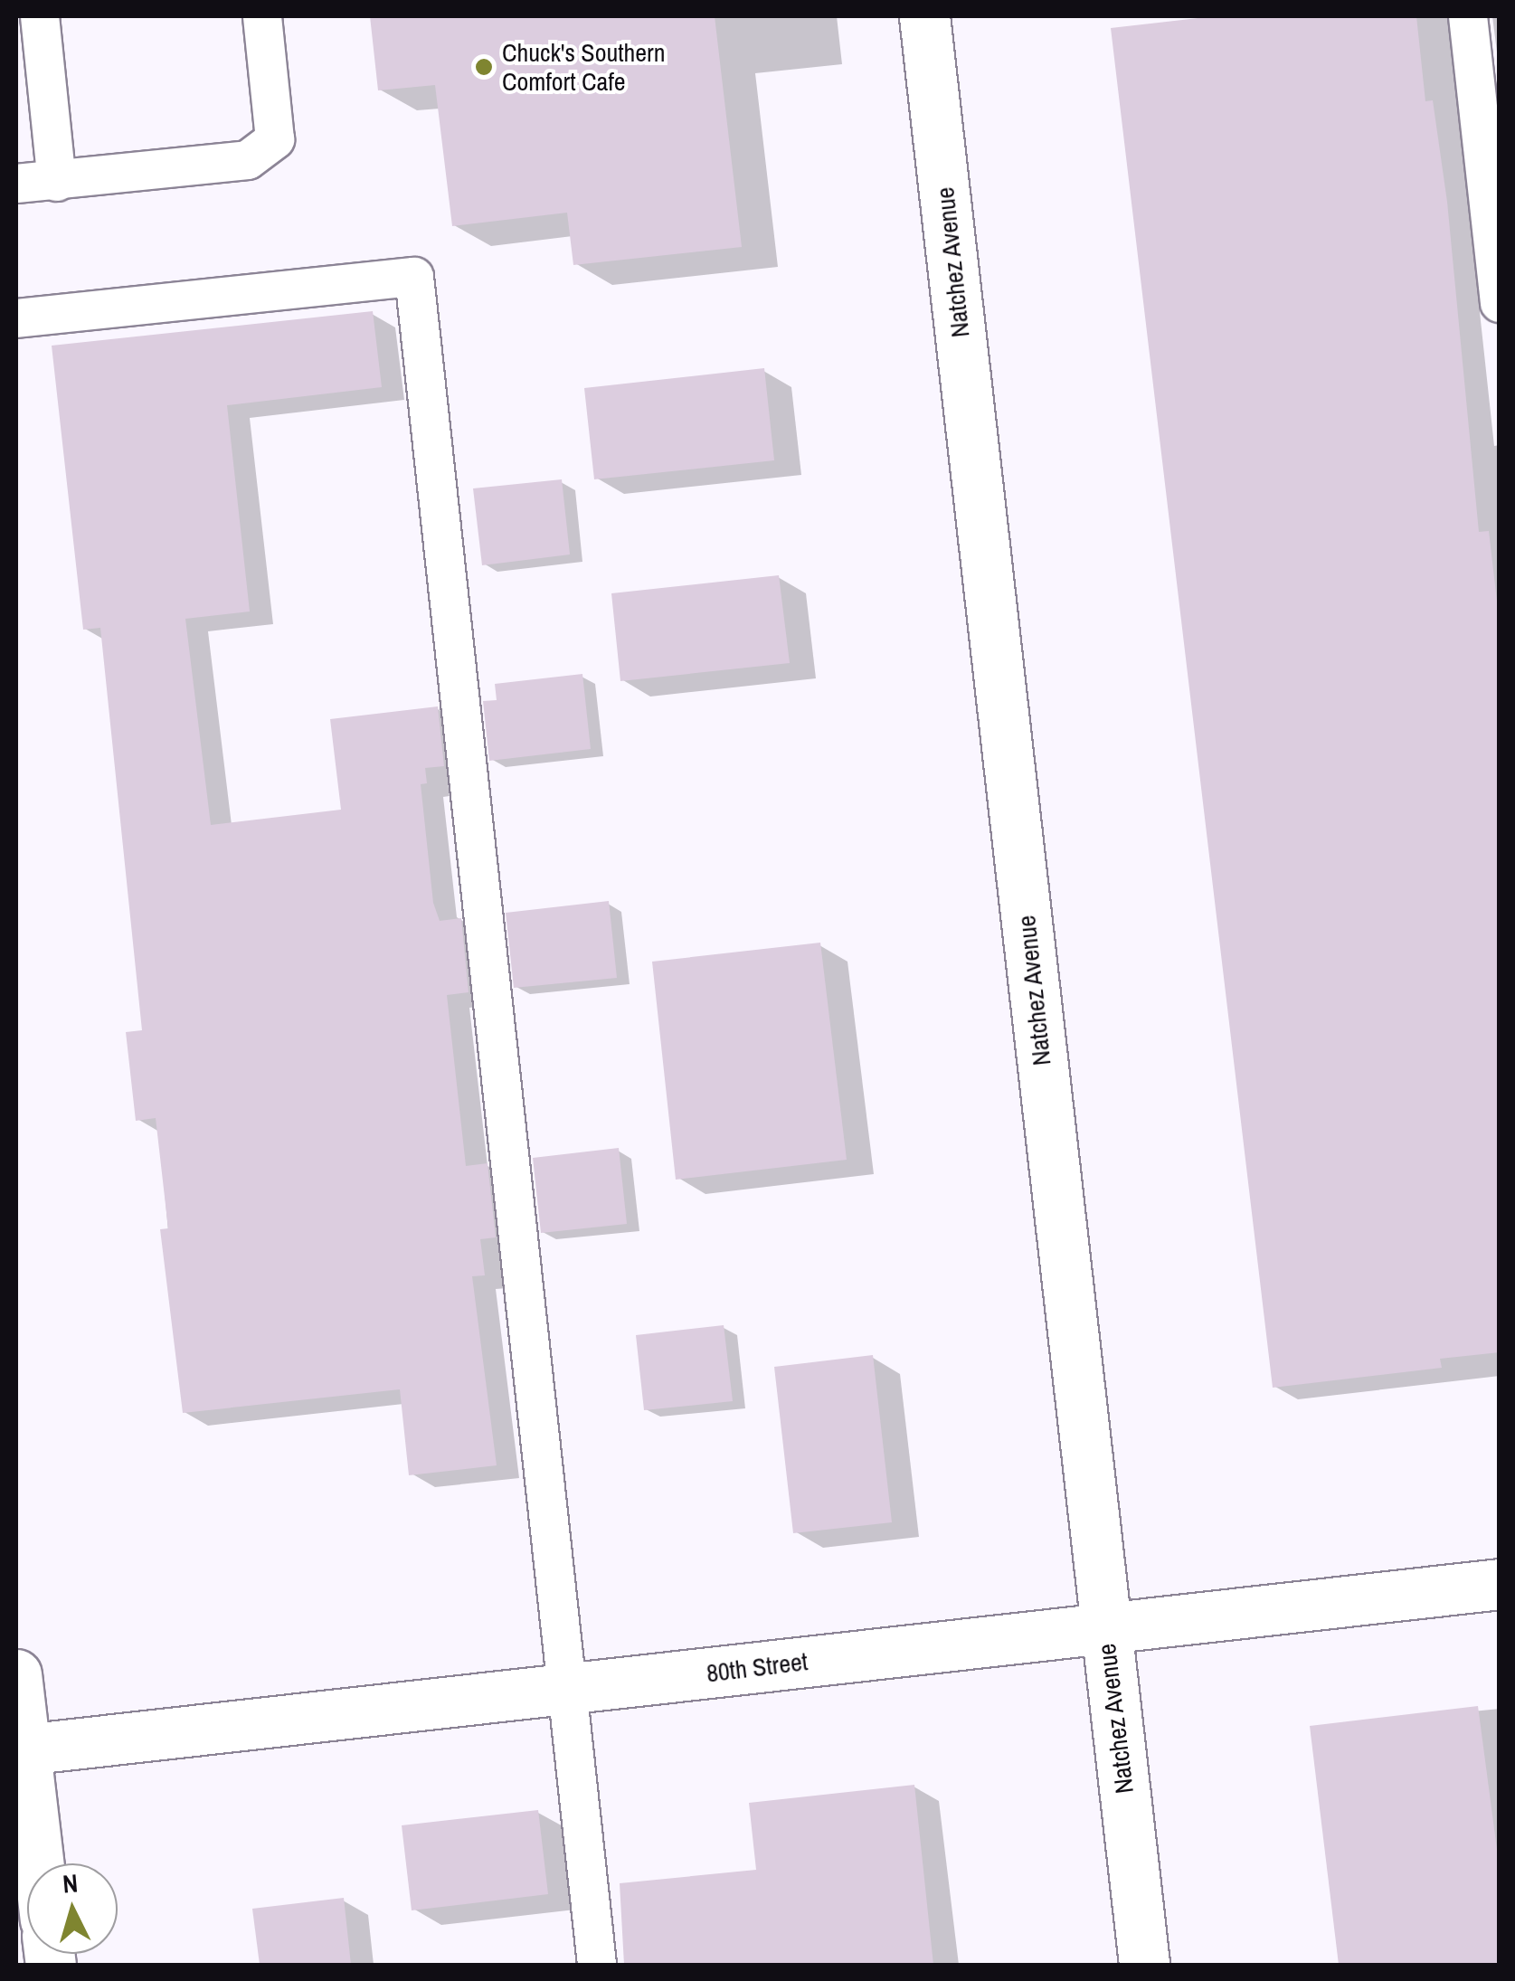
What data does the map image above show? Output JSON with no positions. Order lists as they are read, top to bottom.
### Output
{
  "streets": {
    "street": ["Natchez Avenue", "80th Street"]
  },
  "crossings": [
    ["Natchez Avenue", "80th Street"]
  ],
  "places": ["Chuck's Southern Comfort Cafe"],
  "north": "top"
}
